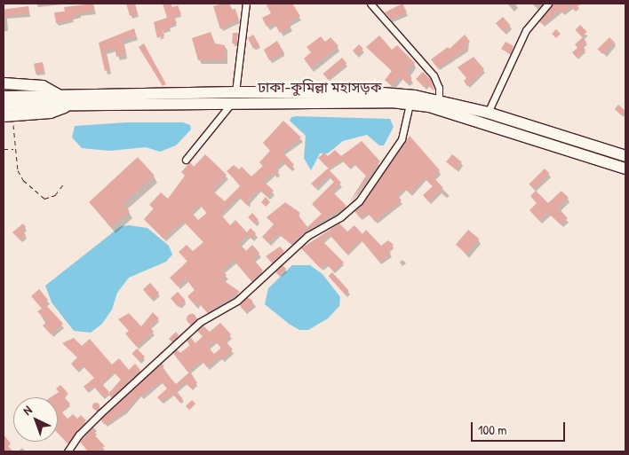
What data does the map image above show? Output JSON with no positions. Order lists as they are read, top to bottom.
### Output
{
  "streets": {
    "highway": ["ঢাকা–কুমিল্লা মহাসড়ক"]
  },
  "scale_bar": "100 m",
  "north": "top left"
}
